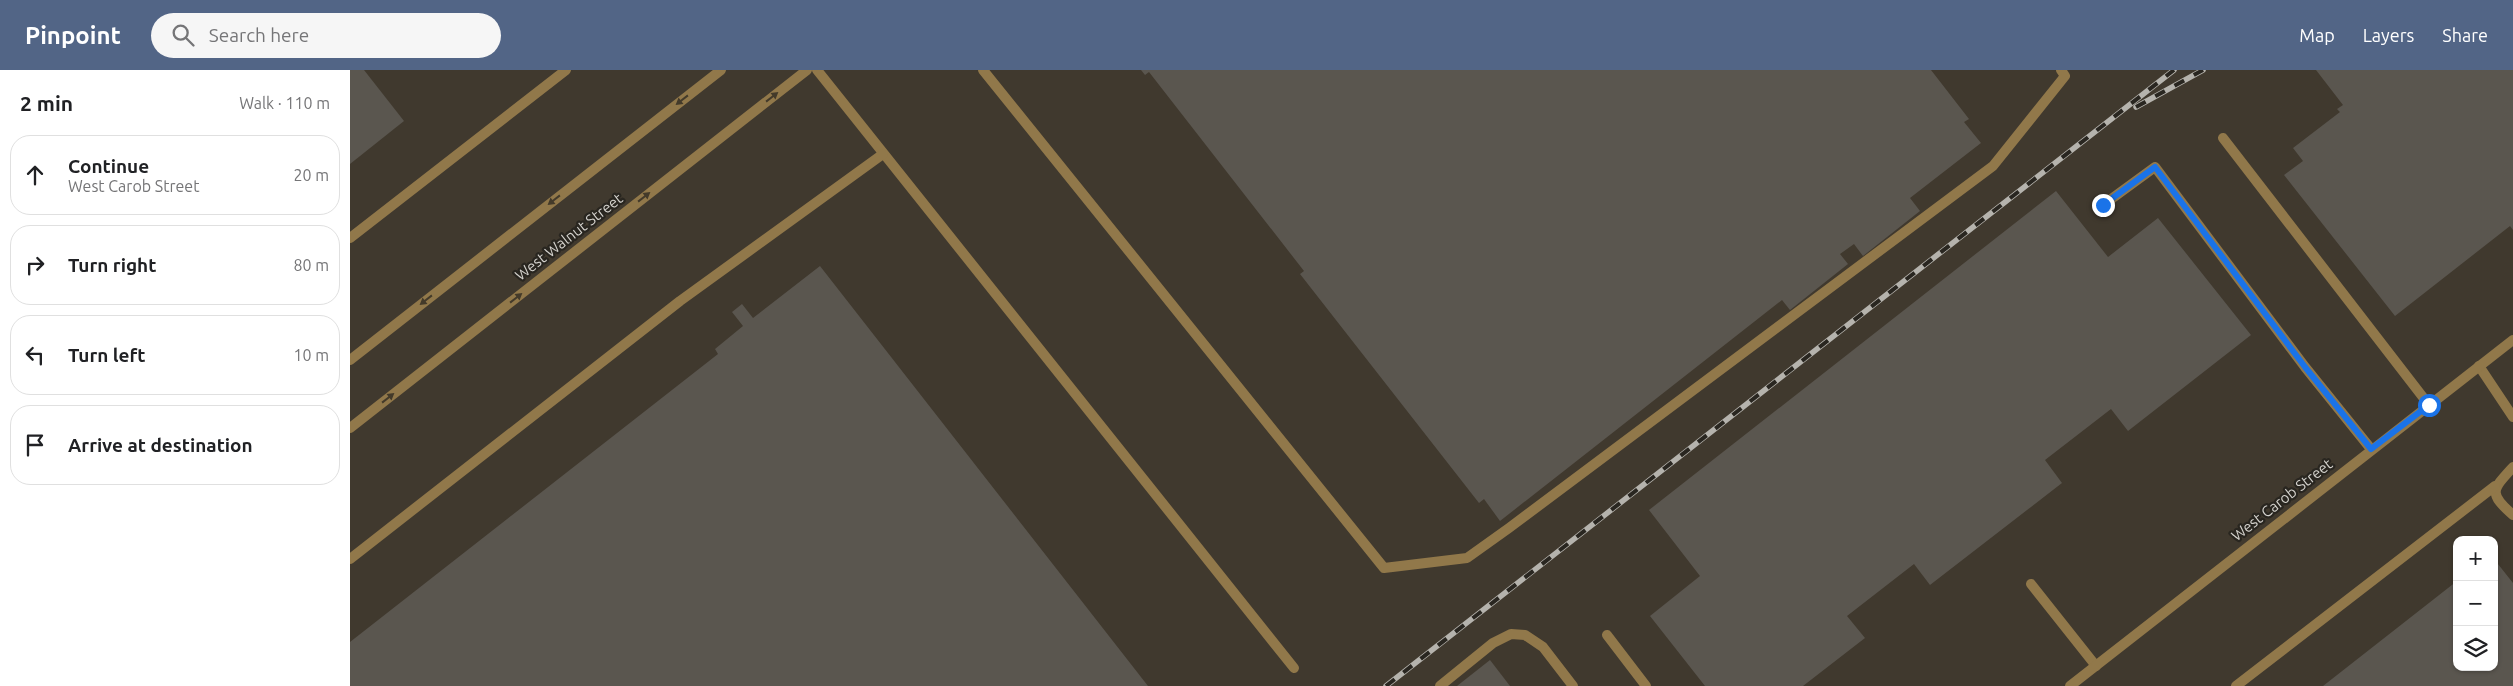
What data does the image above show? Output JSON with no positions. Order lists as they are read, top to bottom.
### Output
{
  "streets": {
    "street": ["West Walnut Street", "West Carob Street"]
  },
  "page": {
    "header": "Pinpoint",
    "search": "Search here",
    "nav": ["Map", "Layers", "Share"],
    "heading": ["2 min", "Walk · 110 m"],
    "list": [
      ["Continue", "West Carob Street", "20 m"],
      ["Turn right", "80 m"],
      ["Turn left", "10 m"],
      "Arrive at destination"
    ],
    "map_buttons": ["+", "−"]
  }
}
